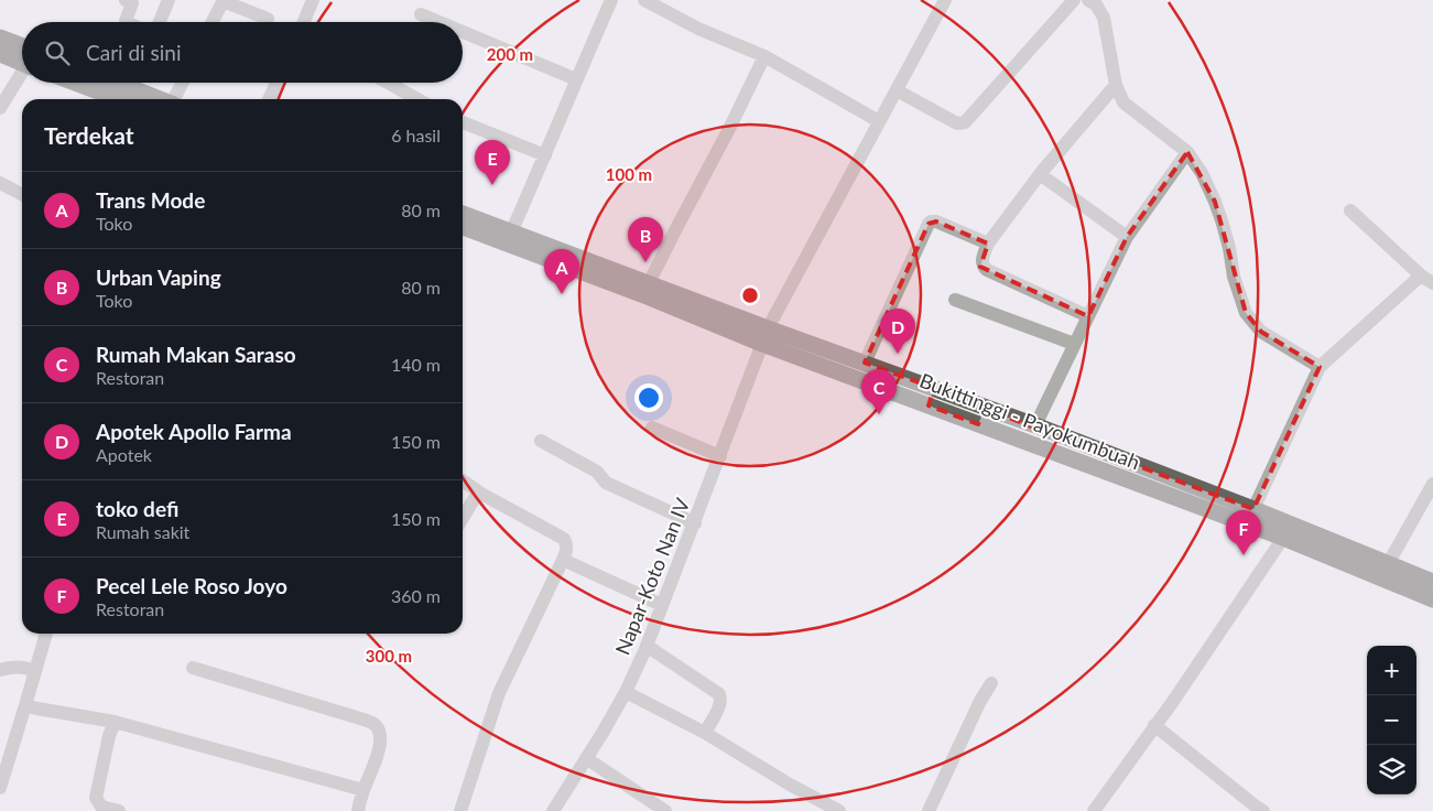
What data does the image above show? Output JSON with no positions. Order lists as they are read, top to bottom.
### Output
{
  "streets": {
    "highway": ["Bukittinggi - Payokumbuah"],
    "street": ["Napar-Koto Nan IV"]
  },
  "crossings": [
    ["Bukittinggi - Payokumbuah", "Napar-Koto Nan IV"]
  ],
  "page": {
    "search": "Cari di sini",
    "heading": ["Terdekat", "6 hasil"],
    "pins": [
      "E",
      "B",
      "A",
      "D",
      "C",
      "F"
    ],
    "list": [
      {
        "mark": "A",
        "name": "Trans Mode",
        "note": "Toko",
        "value": "80 m"
      },
      {
        "mark": "B",
        "name": "Urban Vaping",
        "note": "Toko",
        "value": "80 m"
      },
      {
        "mark": "C",
        "name": "Rumah Makan Saraso",
        "note": "Restoran",
        "value": "140 m"
      },
      {
        "mark": "D",
        "name": "Apotek Apollo Farma",
        "note": "Apotek",
        "value": "150 m"
      },
      {
        "mark": "E",
        "name": "toko defi",
        "note": "Rumah sakit",
        "value": "150 m"
      },
      {
        "mark": "F",
        "name": "Pecel Lele Roso Joyo",
        "note": "Restoran",
        "value": "360 m"
      }
    ],
    "map_buttons": ["+", "−"]
  },
  "rings": ["200 m", "100 m", "300 m"]
}
